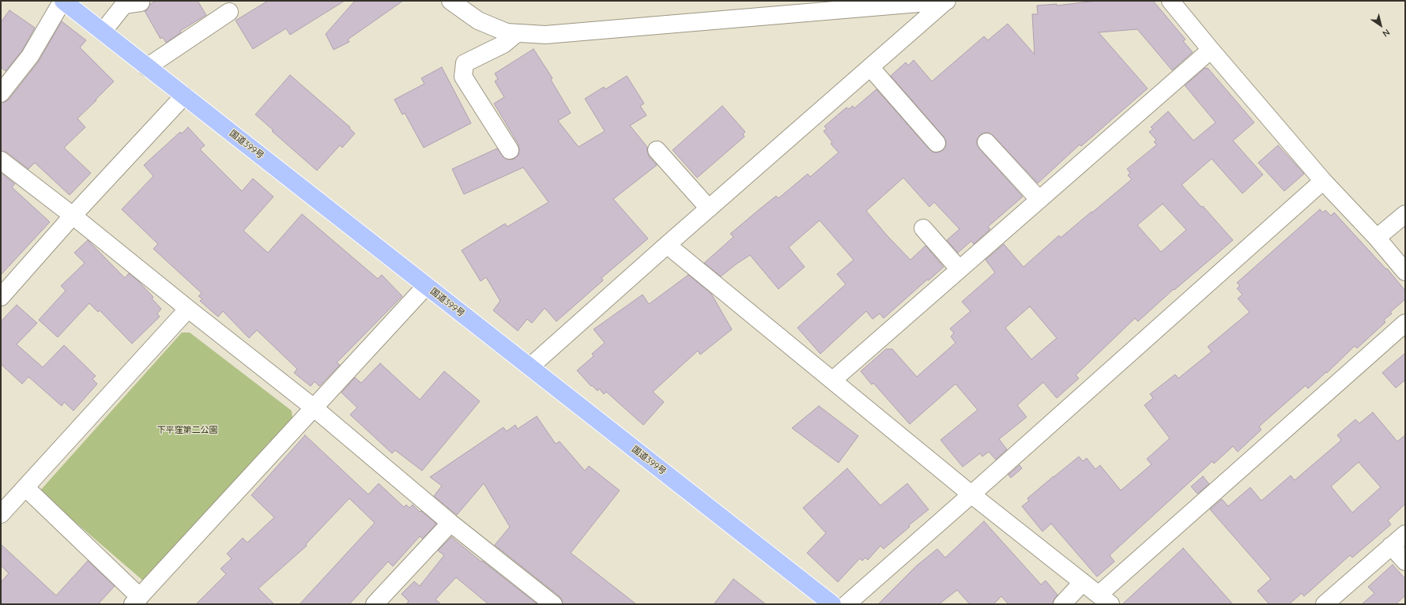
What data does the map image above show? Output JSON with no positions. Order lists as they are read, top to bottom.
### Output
{
  "streets": {
    "highway": ["国道399号"]
  },
  "parks": ["下平窪第二公園"],
  "north": "bottom right"
}
